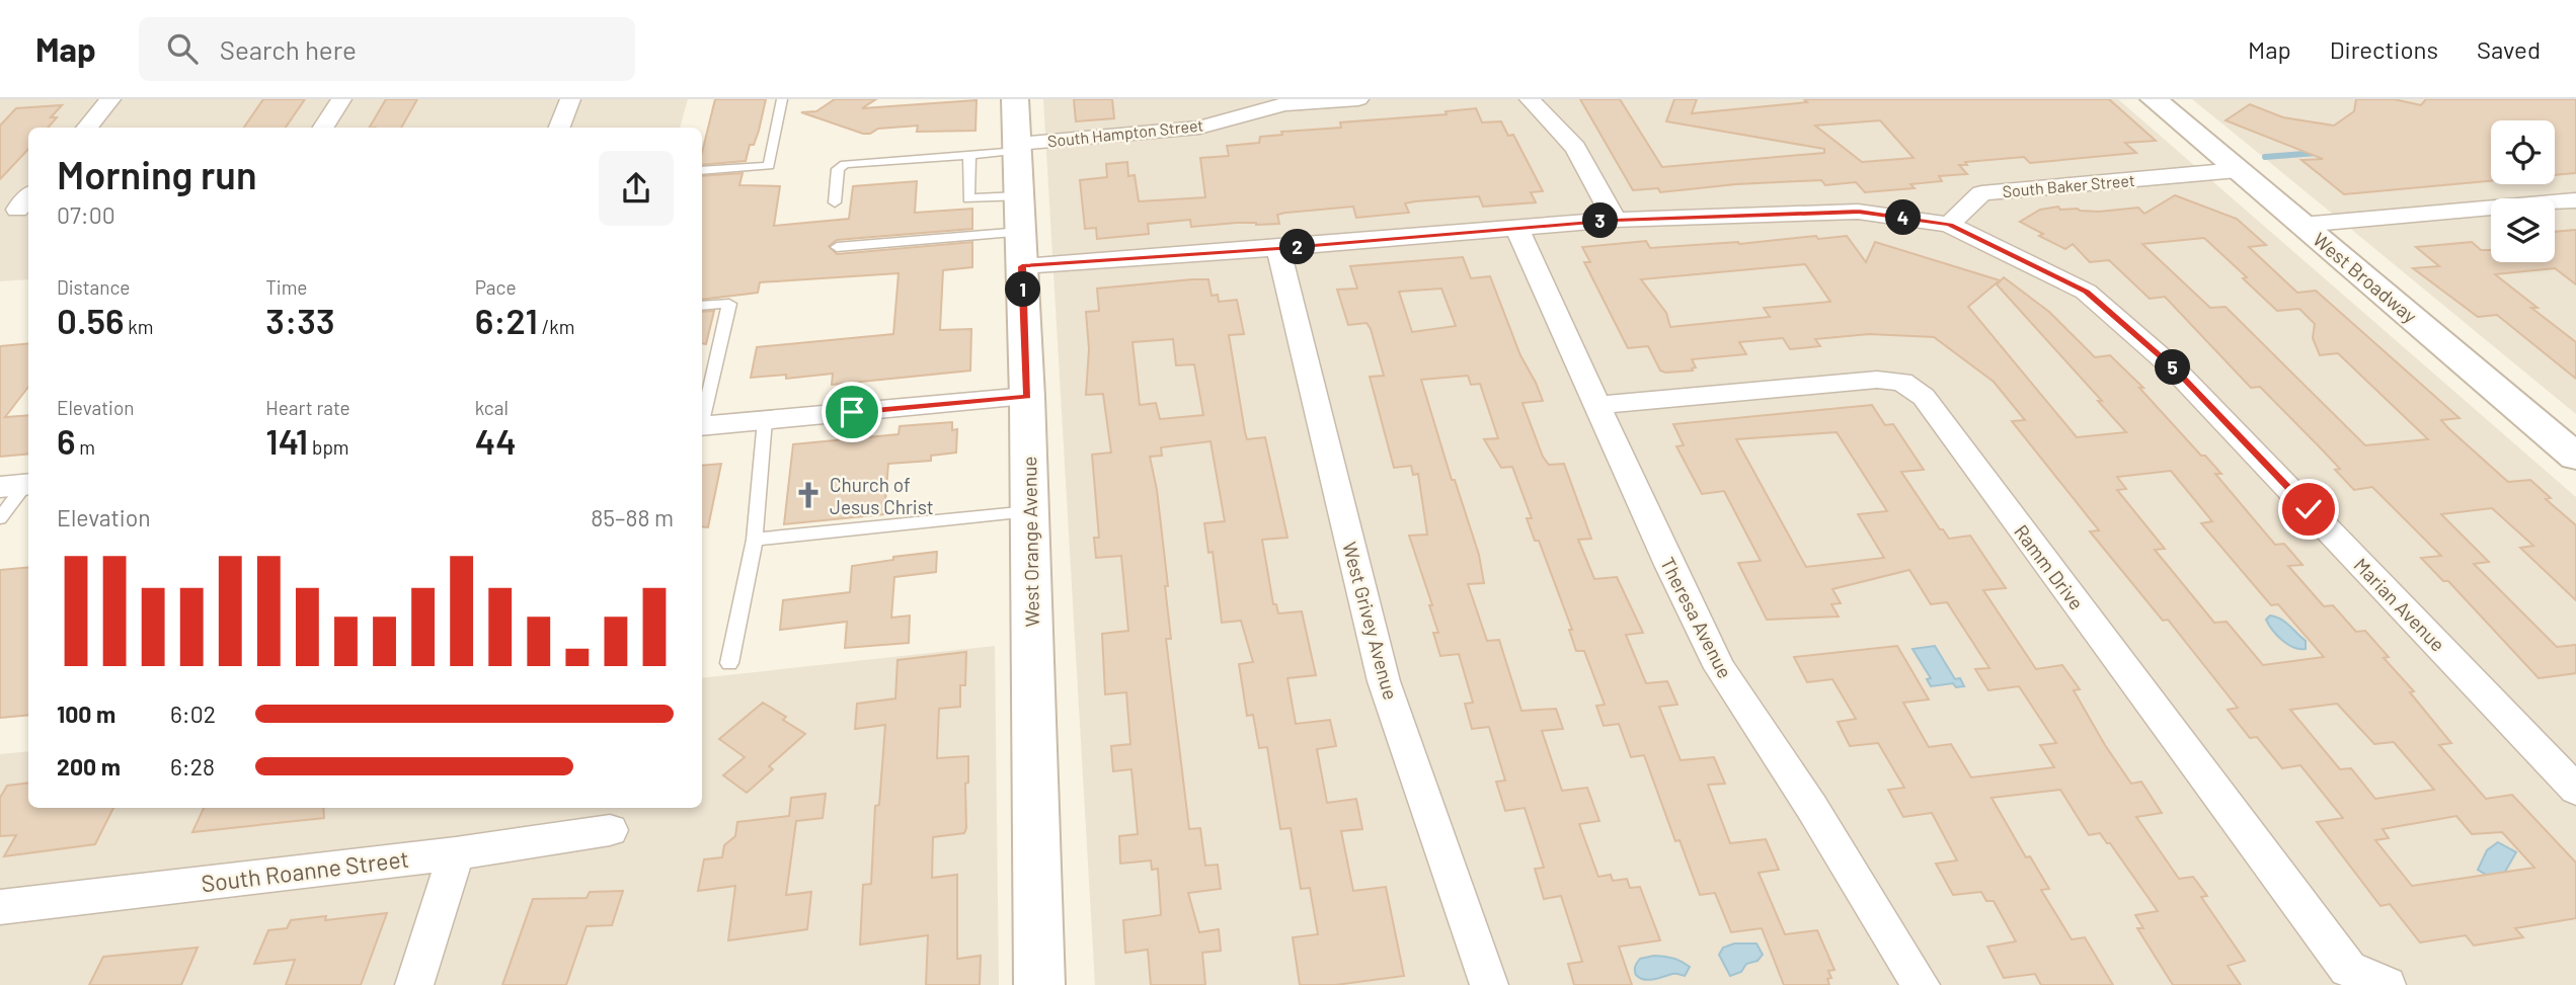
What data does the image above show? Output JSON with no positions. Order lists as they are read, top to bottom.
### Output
{
  "streets": {
    "street": [
      "South Hampton Street",
      "South Baker Street",
      "West Broadway",
      "West Orange Avenue",
      "Ramm Drive",
      "Marian Avenue",
      "Theresa Avenue",
      "West Grivey Avenue",
      "South Roanne Street"
    ]
  },
  "crossings": [
    ["South Hampton Street", "West Orange Avenue"],
    ["South Baker Street", "West Broadway"],
    ["South Baker Street", "Marian Avenue"],
    ["Ramm Drive", "Theresa Avenue"]
  ],
  "places": {
    "church": ["Church of Jesus Christ"]
  },
  "page": {
    "header": "Map",
    "search": "Search here",
    "nav": ["Map", "Directions", "Saved"],
    "heading": ["Morning run", "07:00"],
    "pins": [
      "4",
      "3",
      "2",
      "1",
      "5"
    ],
    "stats": [
      ["Distance", "0.56 km"],
      ["Time", "3:33"],
      ["Pace", "6:21 /km"],
      ["Elevation", "6 m"],
      ["Heart rate", "141 bpm"],
      ["kcal", "44"]
    ],
    "chart": ["Elevation", "85–88 m"],
    "list": [
      {
        "name": "100 m",
        "note": "6:02"
      },
      {
        "name": "200 m",
        "note": "6:28"
      }
    ]
  }
}
